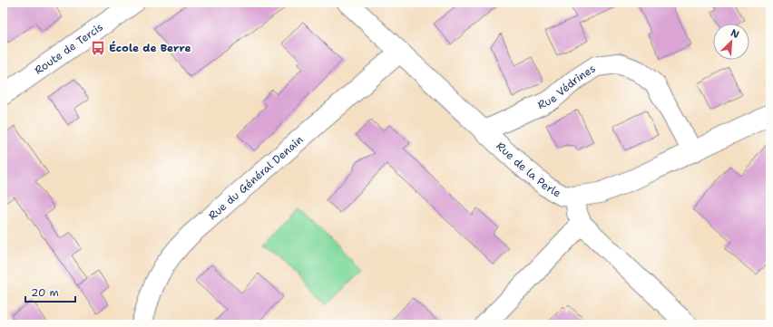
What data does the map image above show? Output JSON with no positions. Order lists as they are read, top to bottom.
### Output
{
  "streets": {
    "street": [
      "Route de Tercis",
      "Rue Védrines",
      "Rue de la Perle",
      "Rue du Général Denain"
    ]
  },
  "crossings": [
    ["Rue Védrines", "Rue de la Perle"],
    ["Rue de la Perle", "Rue du Général Denain"]
  ],
  "places": {
    "bus stop": ["École de Berre"]
  },
  "scale_bar": "20 m",
  "north": "top right"
}
